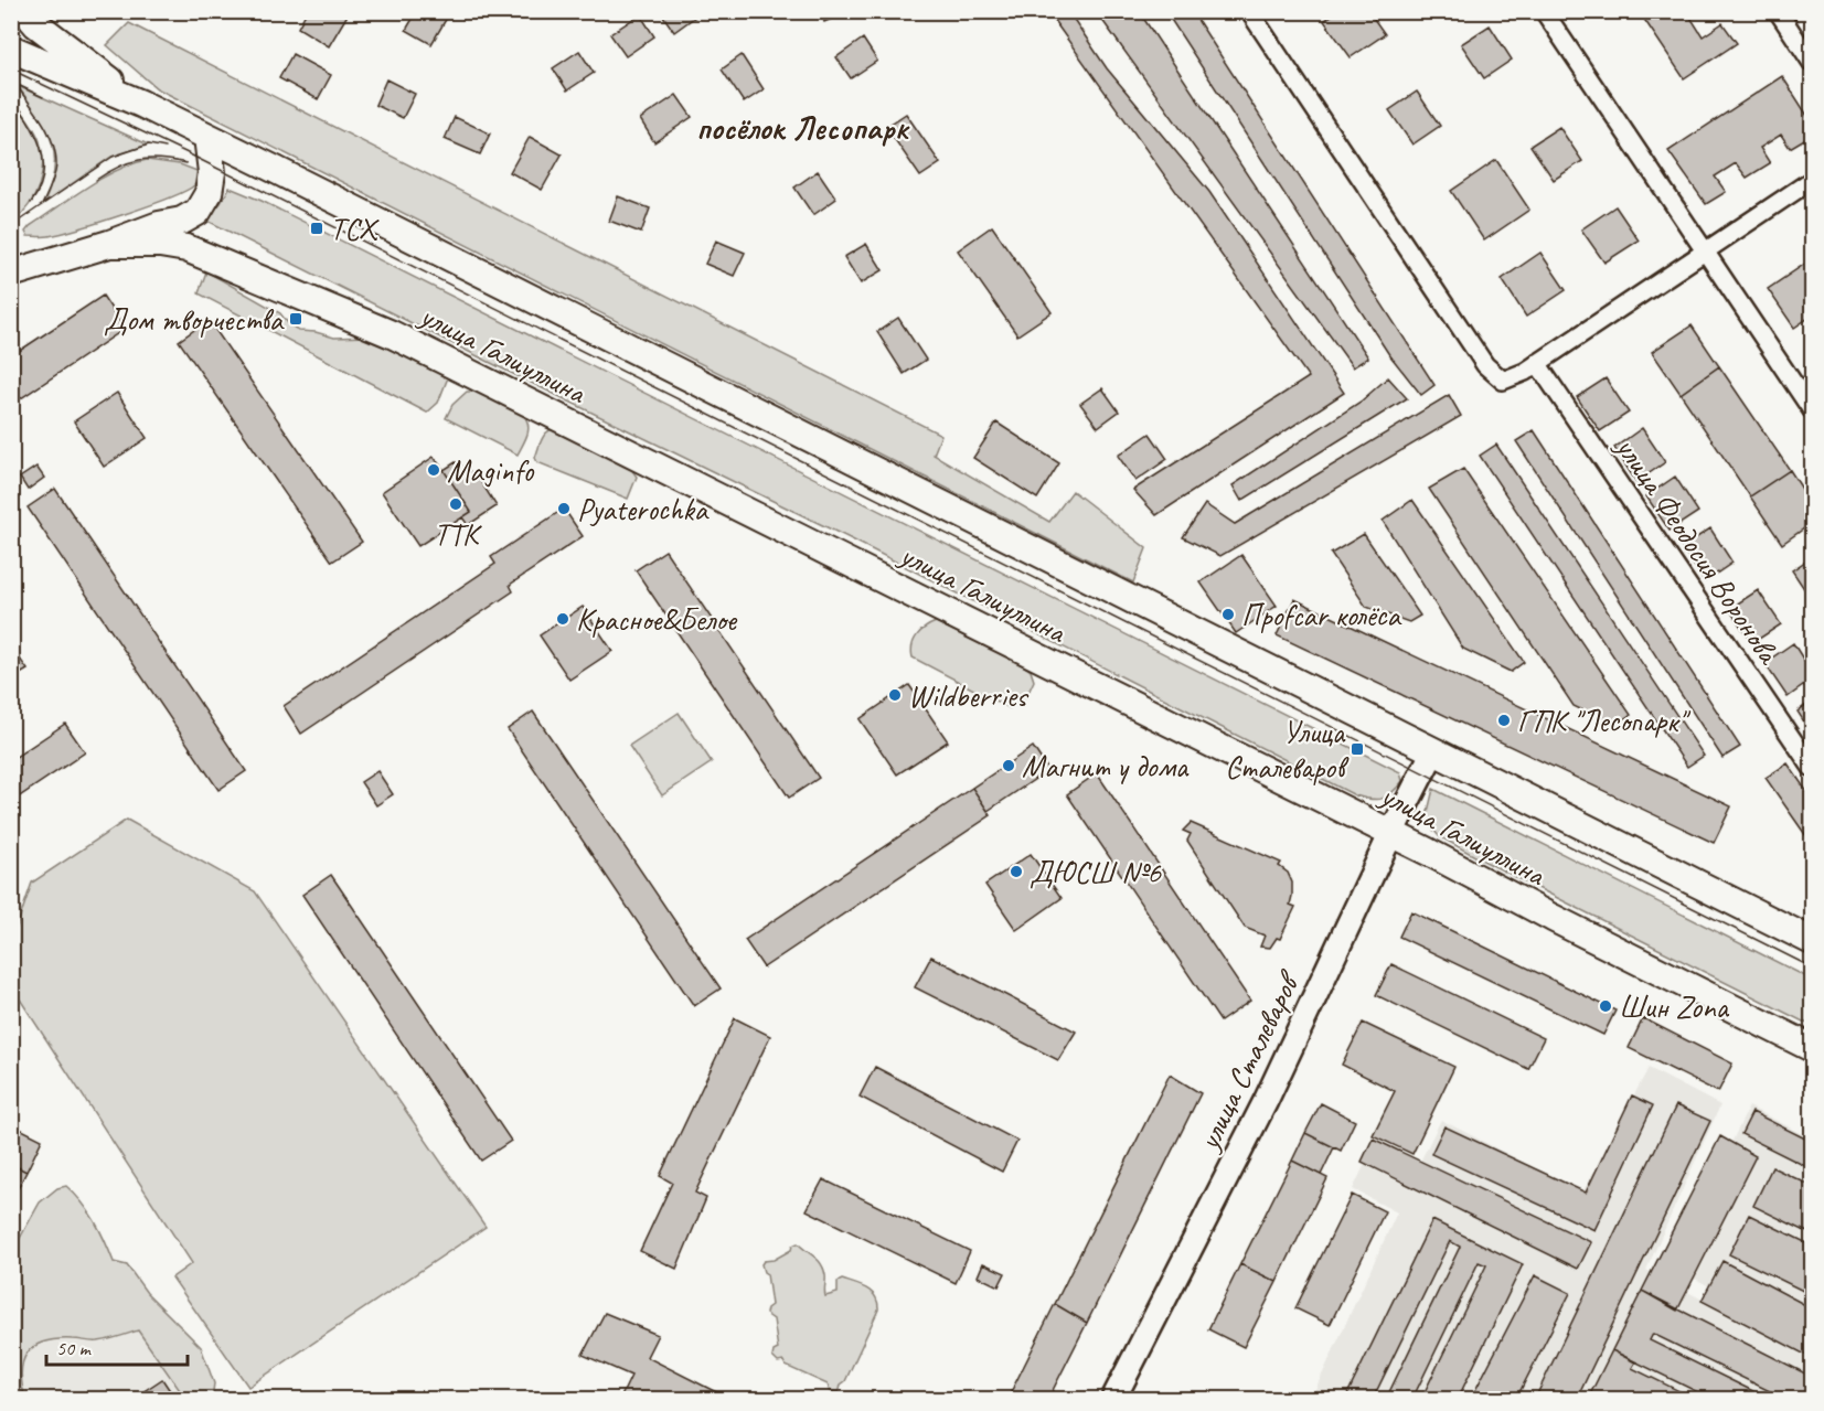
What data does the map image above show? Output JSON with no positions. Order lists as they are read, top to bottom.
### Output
{
  "streets": {
    "main road": ["улица Галиуллина", "улица Сталеваров"],
    "street": ["улица Феодосия Воронова"]
  },
  "crossings": [
    ["улица Галиуллина", "улица Сталеваров"]
  ],
  "districts": ["посёлок Лесопарк"],
  "places": {
    "transit": ["ТСХ", "Дом творчества", "Улица Сталеваров"],
    "other": [
      "Maginfo",
      "ТТК",
      "Pyaterochka",
      "Проfcar колёса",
      "Красное&Белое",
      "Wildberries",
      "ГПК \"Лесопарк\"",
      "Магнит у дома",
      "ДЮСШ №6",
      "Шин Zona"
    ]
  },
  "scale_bar": "50 m"
}
